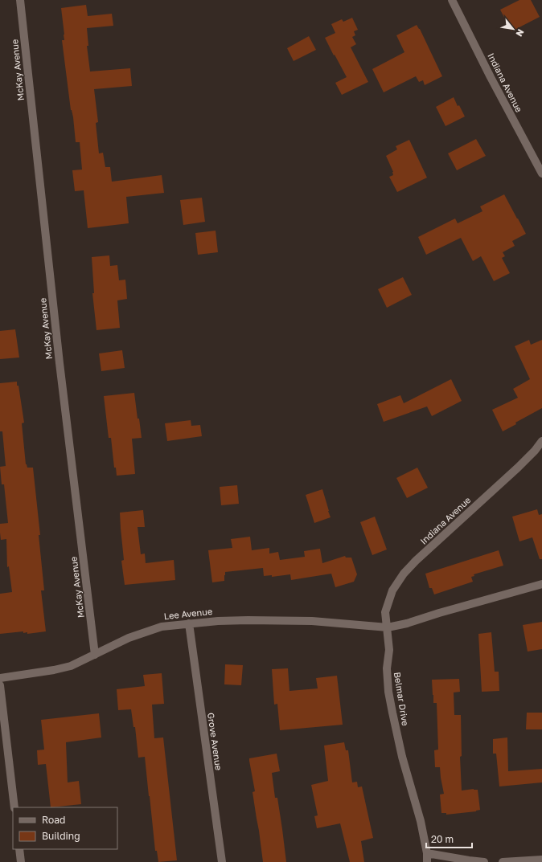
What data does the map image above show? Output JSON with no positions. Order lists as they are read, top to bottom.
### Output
{
  "streets": {
    "street": [
      "McKay Avenue",
      "Indiana Avenue",
      "Lee Avenue",
      "Belmar Drive",
      "Grove Avenue"
    ]
  },
  "crossings": [
    ["McKay Avenue", "Lee Avenue"],
    ["Indiana Avenue", "Lee Avenue"],
    ["Indiana Avenue", "Belmar Drive"],
    ["Lee Avenue", "Belmar Drive"],
    ["Lee Avenue", "Grove Avenue"]
  ],
  "legend": ["Road", "Building"],
  "scale_bar": "20 m",
  "north": "bottom right"
}
